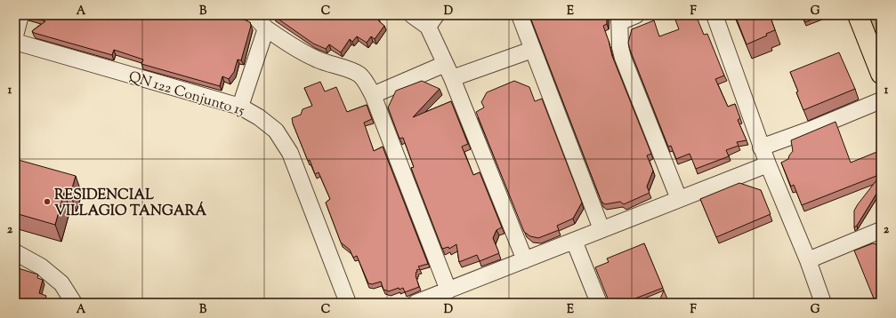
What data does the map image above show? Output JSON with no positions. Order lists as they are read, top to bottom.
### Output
{
  "streets": {
    "street": ["QN 122 Conjunto 15"]
  },
  "places": ["RESIDENCIAL VILLAGIO TANGARÁ"],
  "grid": {
    "columns": [
      "A",
      "B",
      "C",
      "D",
      "E",
      "F",
      "G"
    ],
    "rows": ["1", "2"]
  }
}
